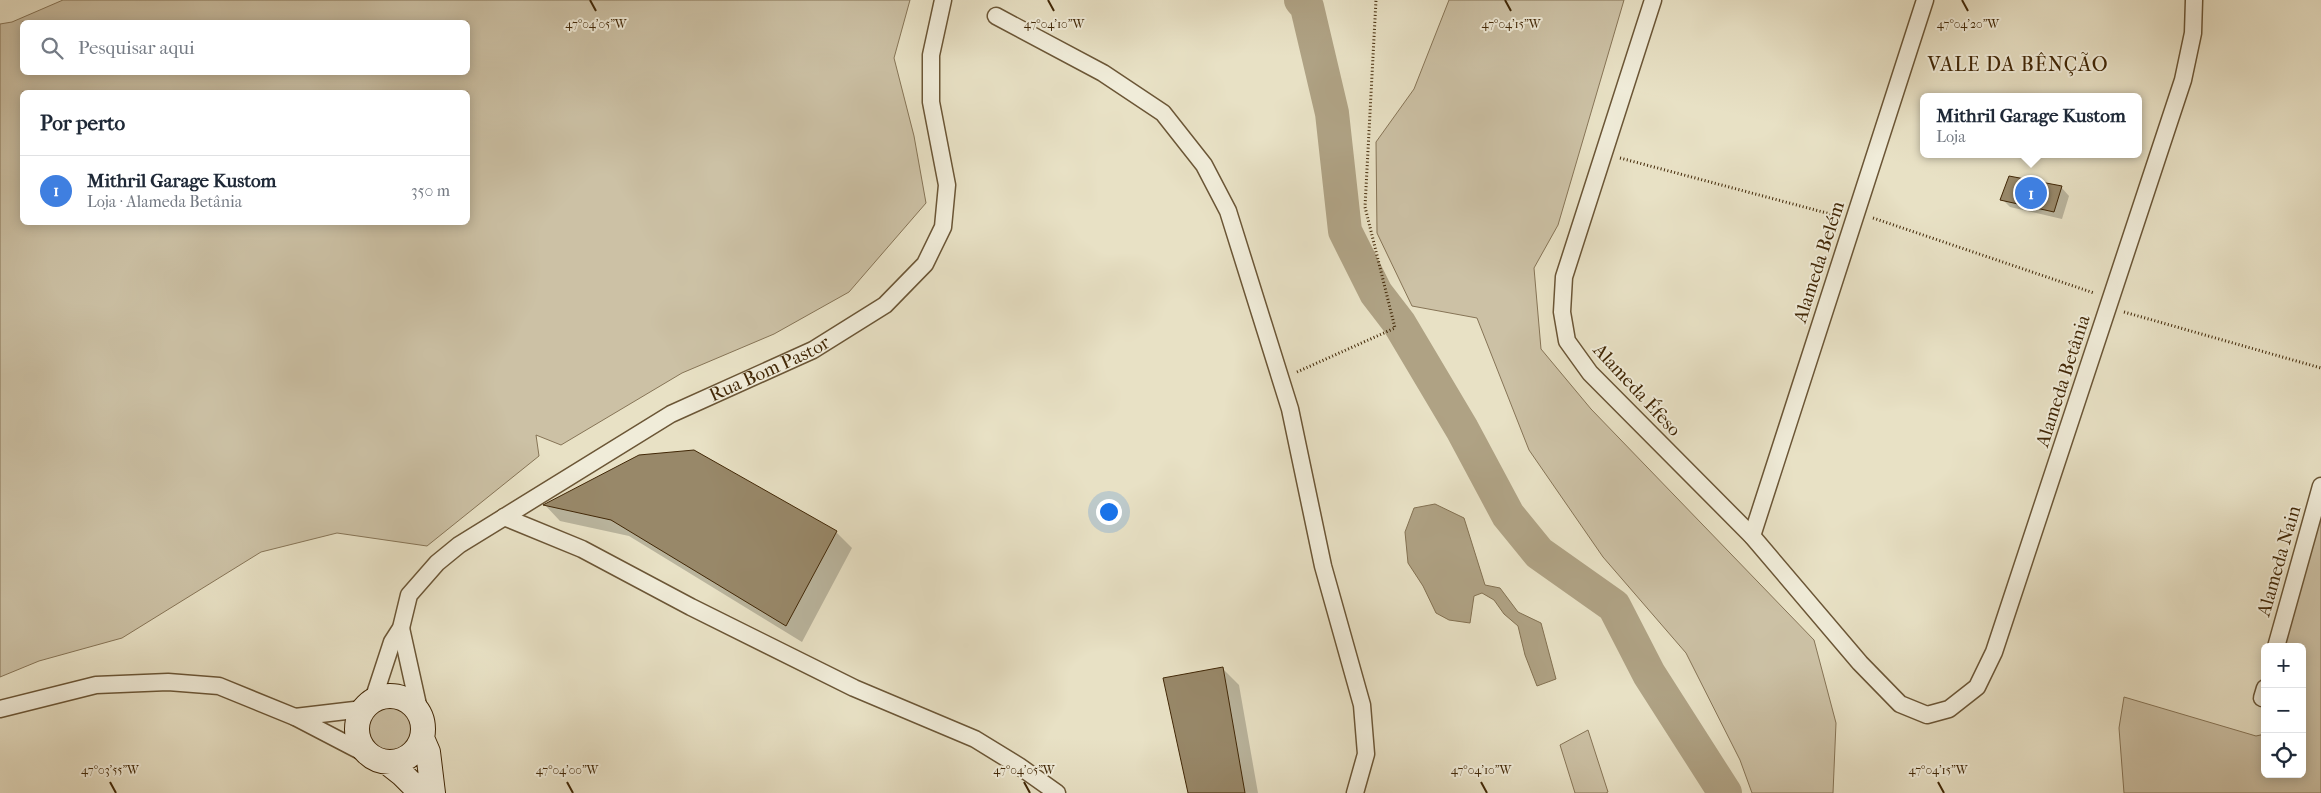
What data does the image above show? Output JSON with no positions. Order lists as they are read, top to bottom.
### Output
{
  "streets": {
    "street": [
      "Alameda Belém",
      "Rua Bom Pastor",
      "Alameda Betânia",
      "Alameda Éfeso",
      "Alameda Nain"
    ]
  },
  "crossings": [
    ["Alameda Belém", "Alameda Éfeso"],
    ["Alameda Betânia", "Alameda Éfeso"]
  ],
  "districts": ["VALE DA BÊNÇÃO"],
  "page": {
    "search": "Pesquisar aqui",
    "heading": "Por perto",
    "popup": ["Mithril Garage Kustom", "Loja"],
    "list": [
      {
        "mark": "1",
        "name": "Mithril Garage Kustom",
        "note": "Loja · Alameda Betânia",
        "value": "350 m"
      }
    ],
    "pins": "1",
    "map_buttons": ["+", "−"]
  },
  "coordinates": [
    "47°04'05\"W",
    "47°04'10\"W",
    "47°04'15\"W",
    "47°04'20\"W",
    "47°03'55\"W",
    "47°04'00\"W"
  ]
}
